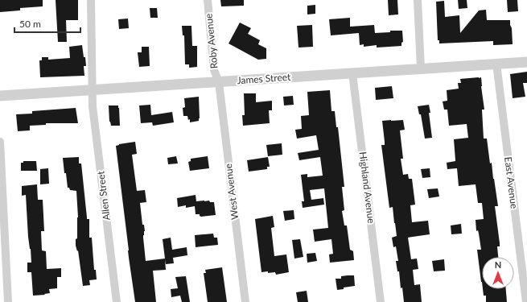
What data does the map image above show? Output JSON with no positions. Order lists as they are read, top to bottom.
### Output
{
  "streets": {
    "street": [
      "Roby Avenue",
      "James Street",
      "East Avenue",
      "Highland Avenue",
      "West Avenue",
      "Allen Street"
    ]
  },
  "crossings": [
    ["Roby Avenue", "James Street"],
    ["Roby Avenue", "West Avenue"],
    ["James Street", "East Avenue"],
    ["James Street", "Highland Avenue"],
    ["James Street", "West Avenue"],
    ["James Street", "Allen Street"]
  ],
  "scale_bar": "50 m",
  "north": "top"
}
